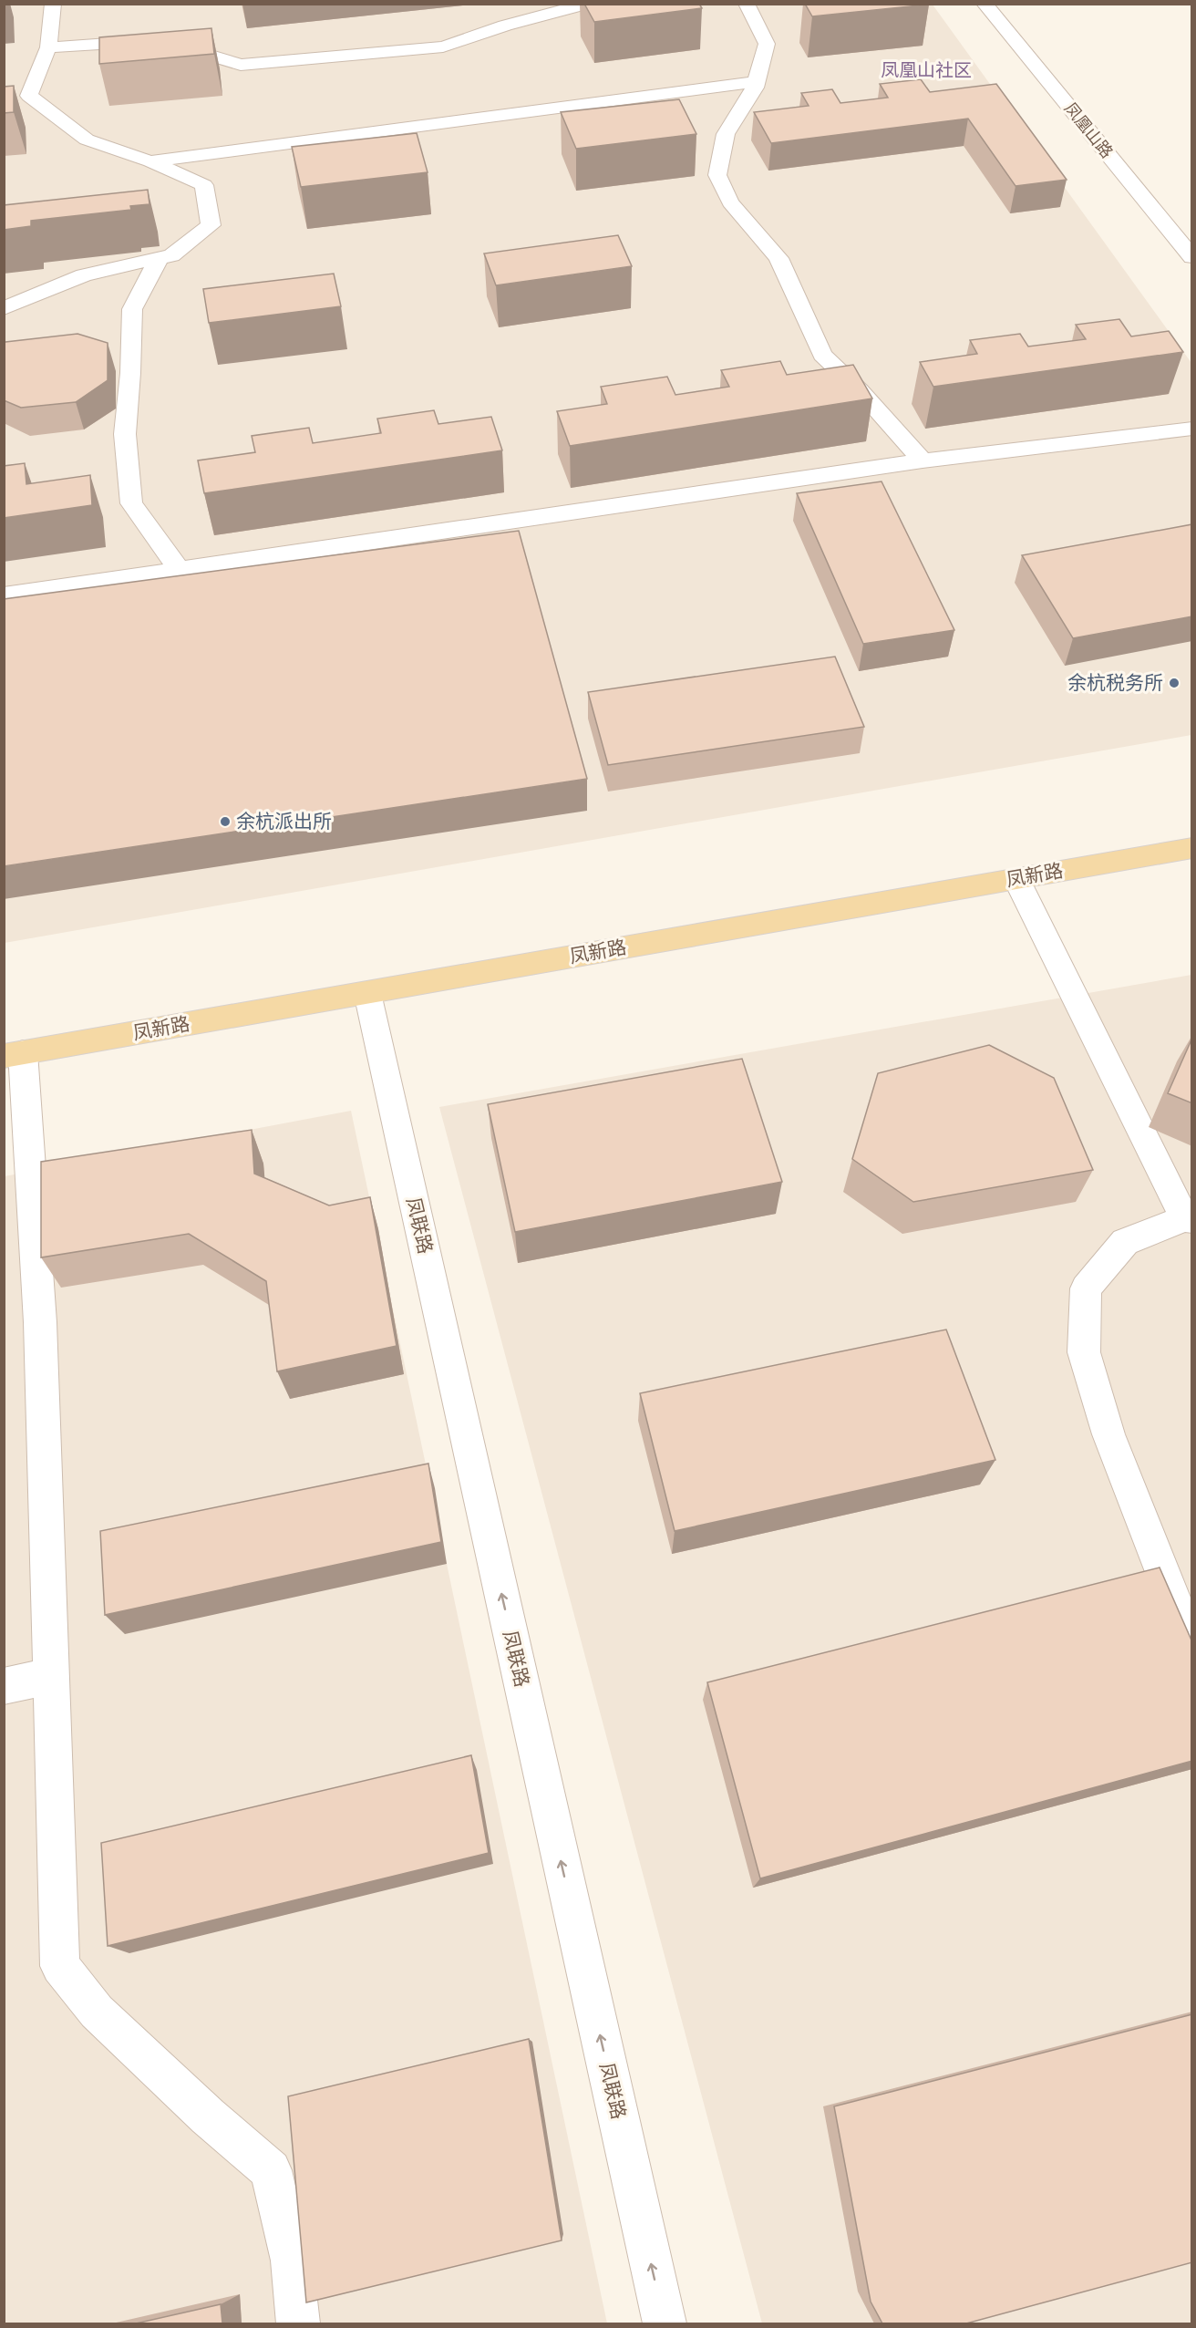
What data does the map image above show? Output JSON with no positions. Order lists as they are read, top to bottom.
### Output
{
  "streets": {
    "main road": ["凤新路"],
    "street": ["凤凰山路", "凤联路"]
  },
  "crossings": [
    ["凤新路", "凤联路"]
  ],
  "one_way": ["凤联路"],
  "districts": ["凤凰山社区"],
  "places": ["余杭税务所", "余杭派出所"]
}
